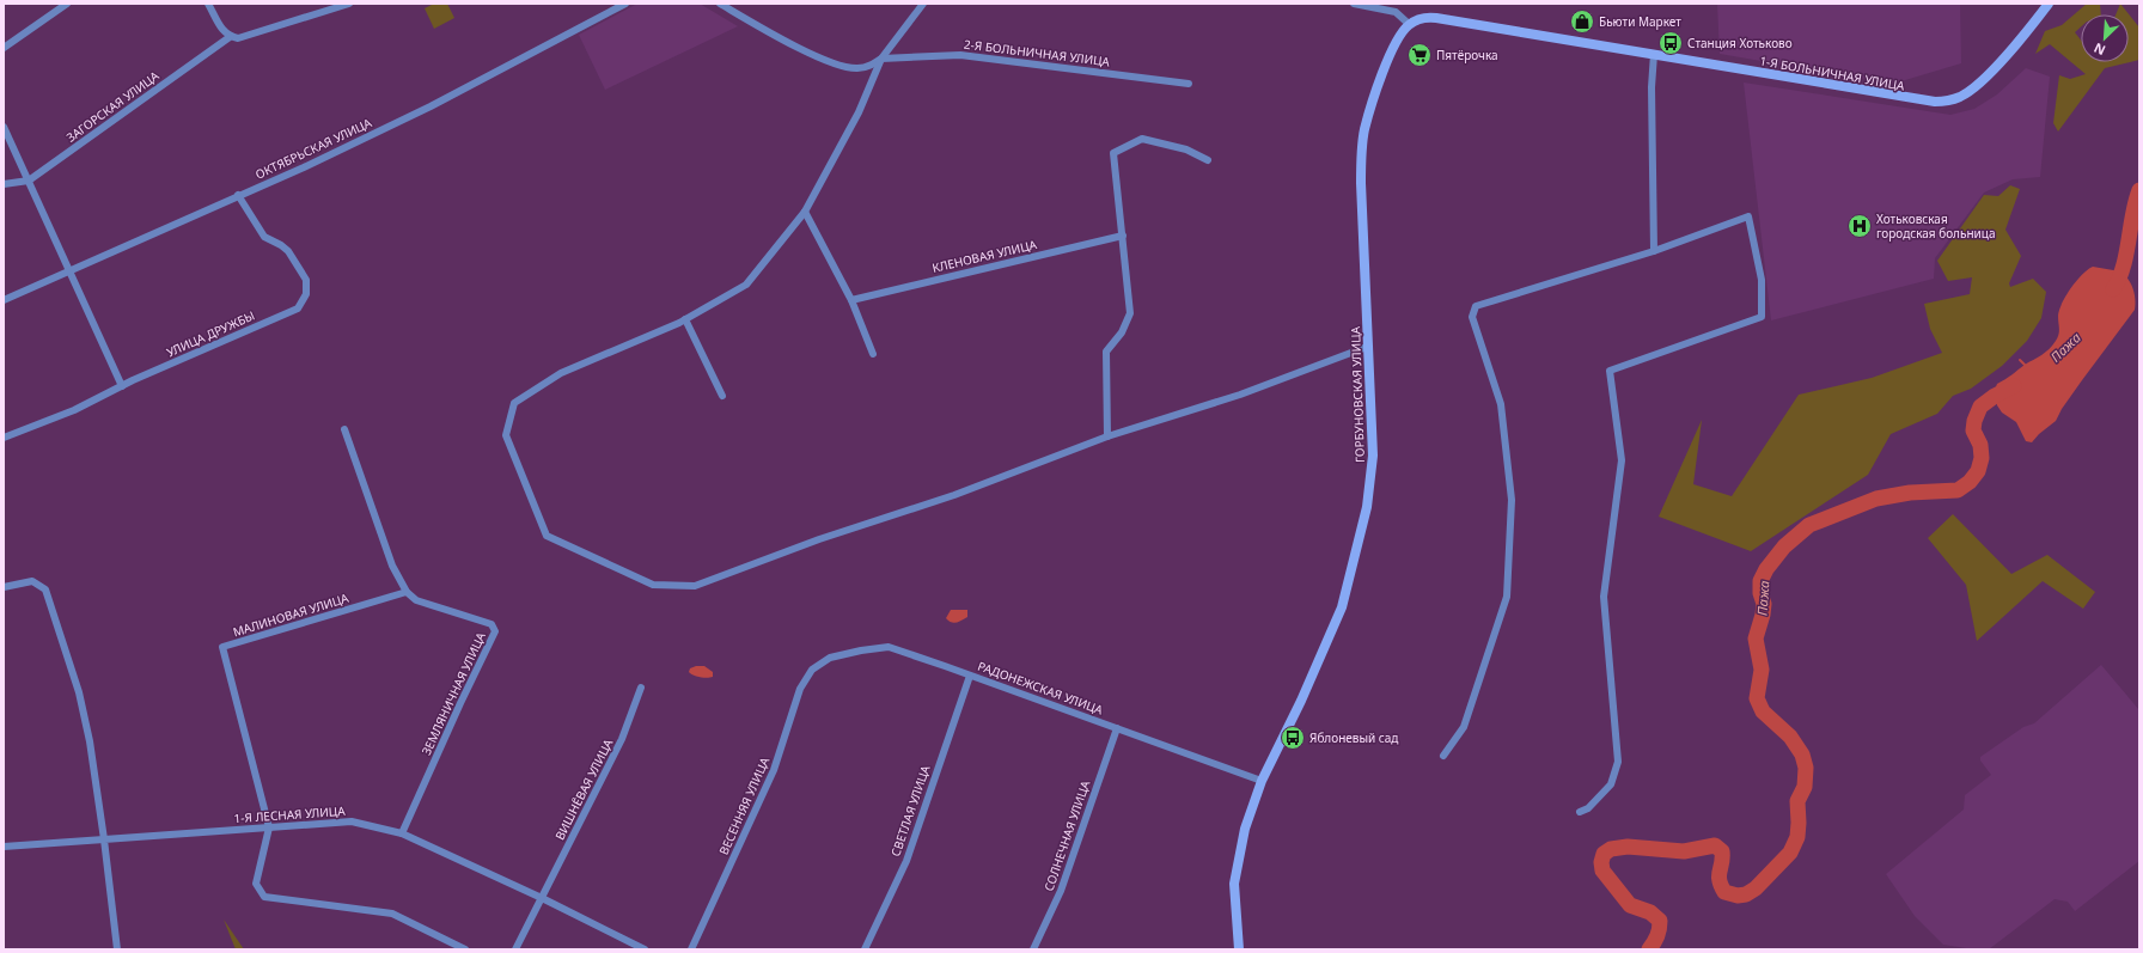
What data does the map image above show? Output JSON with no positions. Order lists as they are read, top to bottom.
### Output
{
  "streets": {
    "main road": ["1-Я БОЛЬНИЧНАЯ УЛИЦА", "ГОРБУНОВСКАЯ УЛИЦА"],
    "street": [
      "2-Я БОЛЬНИЧНАЯ УЛИЦА",
      "ЗАГОРСКАЯ УЛИЦА",
      "ОКТЯБРЬСКАЯ УЛИЦА",
      "КЛЕНОВАЯ УЛИЦА",
      "УЛИЦА ДРУЖБЫ",
      "МАЛИНОВАЯ УЛИЦА",
      "РАДОНЕЖСКАЯ УЛИЦА",
      "ЗЕМЛЯНИЧНАЯ УЛИЦА",
      "ВИШНЁВАЯ УЛИЦА",
      "ВЕСЕННЯЯ УЛИЦА",
      "СВЕТЛАЯ УЛИЦА",
      "1-Я ЛЕСНАЯ УЛИЦА",
      "СОЛНЕЧНАЯ УЛИЦА"
    ]
  },
  "crossings": [
    ["1-Я БОЛЬНИЧНАЯ УЛИЦА", "ГОРБУНОВСКАЯ УЛИЦА"],
    ["ОКТЯБРЬСКАЯ УЛИЦА", "УЛИЦА ДРУЖБЫ"],
    ["ГОРБУНОВСКАЯ УЛИЦА", "РАДОНЕЖСКАЯ УЛИЦА"],
    ["МАЛИНОВАЯ УЛИЦА", "ЗЕМЛЯНИЧНАЯ УЛИЦА"],
    ["МАЛИНОВАЯ УЛИЦА", "1-Я ЛЕСНАЯ УЛИЦА"],
    ["РАДОНЕЖСКАЯ УЛИЦА", "ВЕСЕННЯЯ УЛИЦА"],
    ["РАДОНЕЖСКАЯ УЛИЦА", "СВЕТЛАЯ УЛИЦА"],
    ["РАДОНЕЖСКАЯ УЛИЦА", "СОЛНЕЧНАЯ УЛИЦА"],
    ["ЗЕМЛЯНИЧНАЯ УЛИЦА", "1-Я ЛЕСНАЯ УЛИЦА"],
    ["ВИШНЁВАЯ УЛИЦА", "1-Я ЛЕСНАЯ УЛИЦА"]
  ],
  "water": ["Пажа"],
  "places": {
    "shop": ["Бьюти Маркет"],
    "bus stop": ["Станция Хотьково", "Яблоневый сад"],
    "supermarket": ["Пятёрочка"],
    "hospital": ["Хотьковская городская больница"]
  },
  "north": "bottom left"
}
